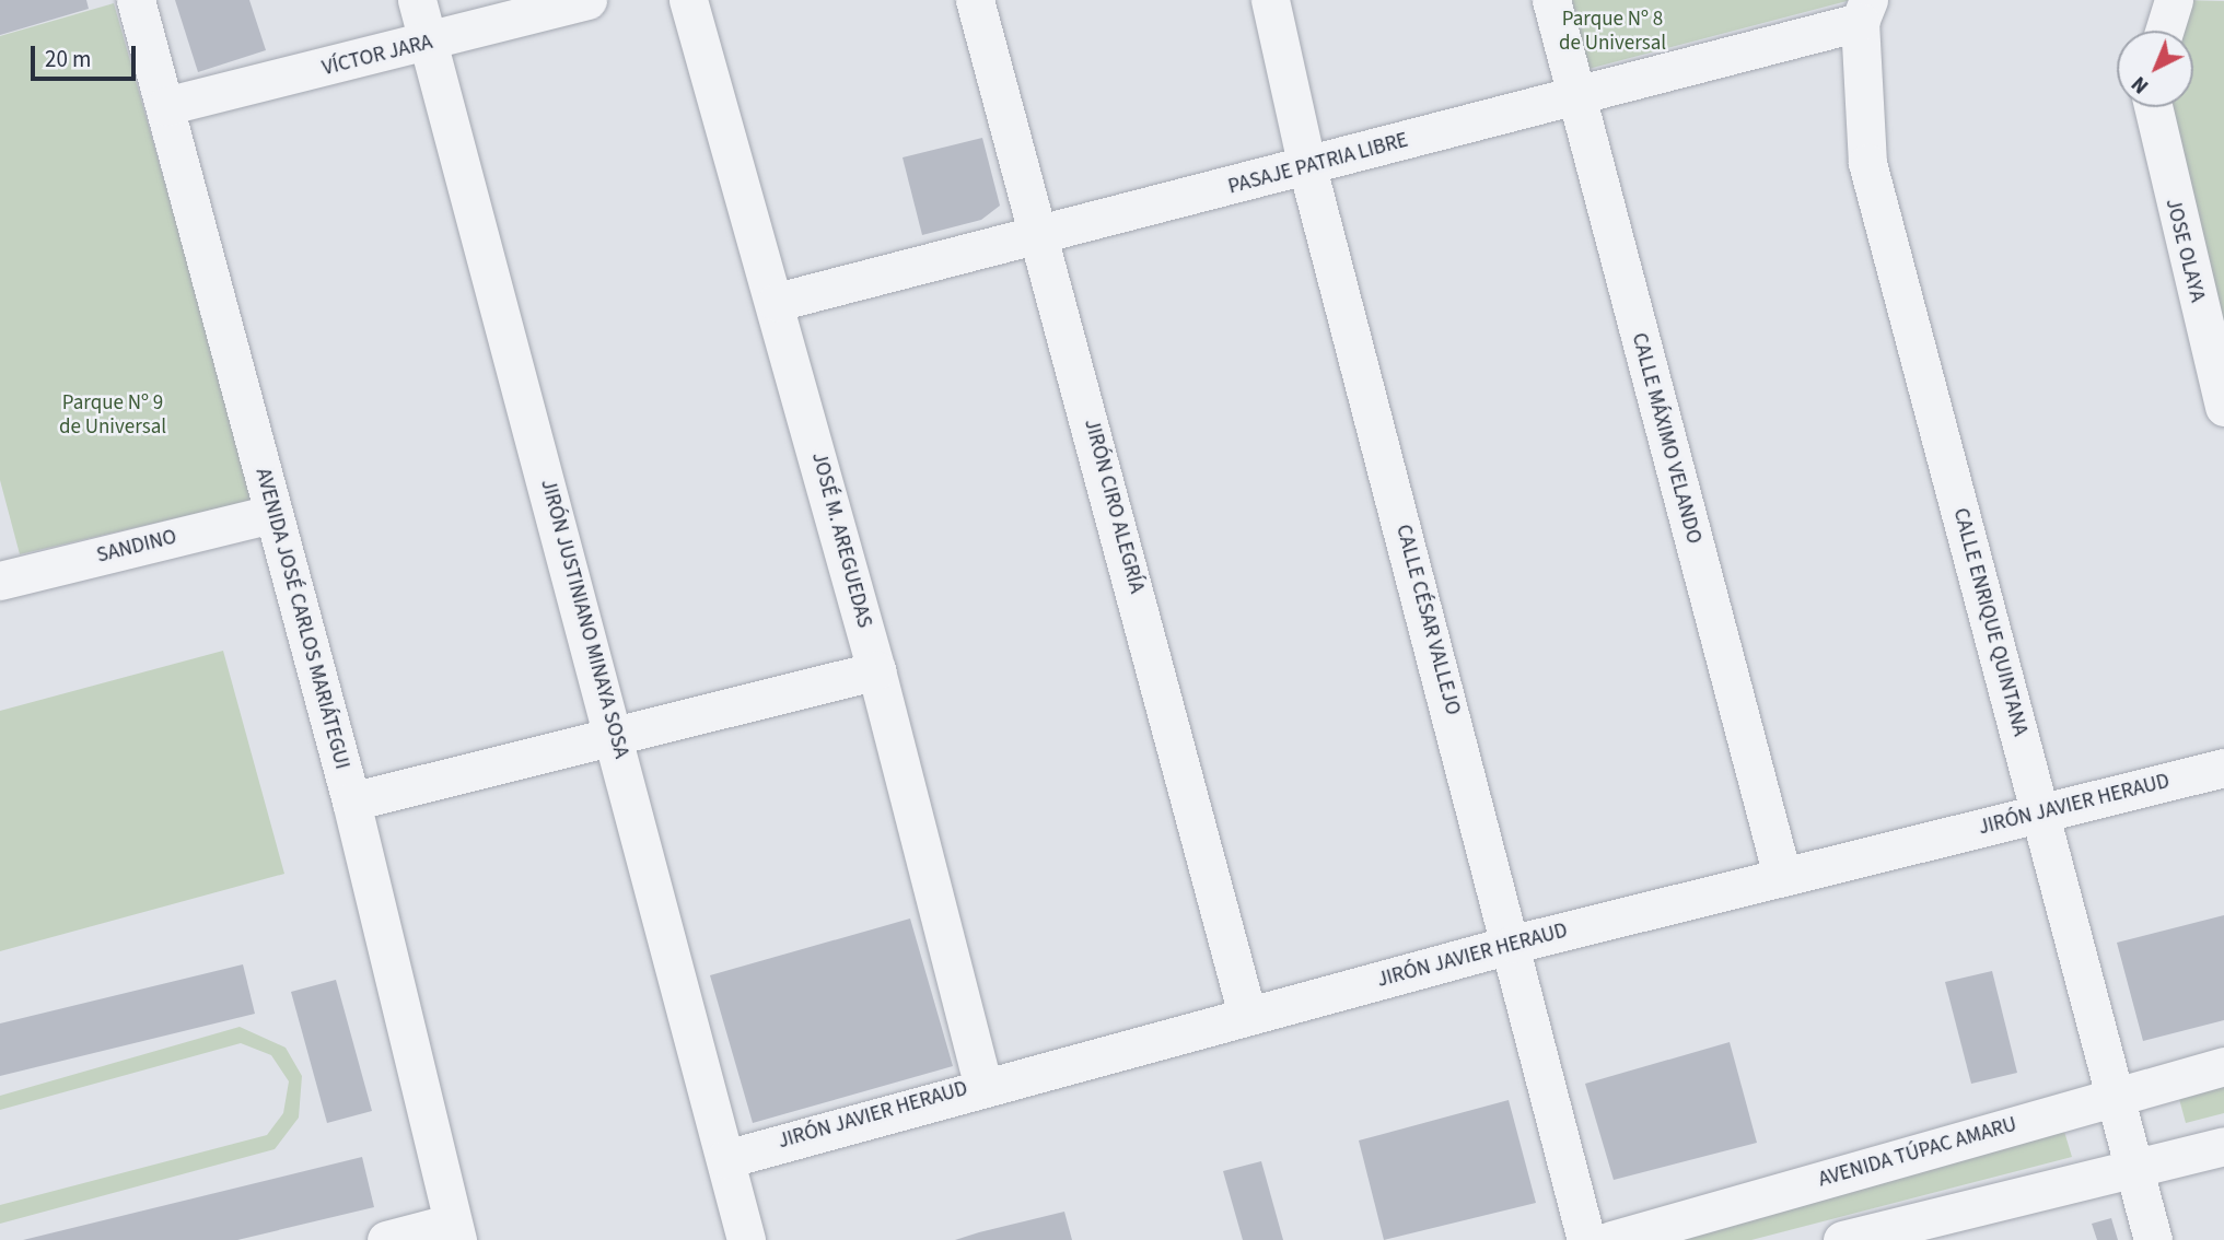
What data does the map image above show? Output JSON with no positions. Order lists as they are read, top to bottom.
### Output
{
  "streets": {
    "street": [
      "VÍCTOR JARA",
      "PASAJE PATRIA LIBRE",
      "JOSE OLAYA",
      "CALLE MÁXIMO VELANDO",
      "JIRÓN CIRO ALEGRÍA",
      "JOSÉ M. AREGUEDAS",
      "SANDINO",
      "AVENIDA JOSÉ CARLOS MARIÁTEGUI",
      "JIRÓN JUSTINIANO MINAYA SOSA",
      "CALLE CÉSAR VALLEJO",
      "CALLE ENRIQUE QUINTANA",
      "JIRÓN JAVIER HERAUD",
      "AVENIDA TÚPAC AMARU"
    ]
  },
  "crossings": [
    ["VÍCTOR JARA", "AVENIDA JOSÉ CARLOS MARIÁTEGUI"],
    ["VÍCTOR JARA", "JIRÓN JUSTINIANO MINAYA SOSA"],
    ["PASAJE PATRIA LIBRE", "CALLE MÁXIMO VELANDO"],
    ["PASAJE PATRIA LIBRE", "JIRÓN CIRO ALEGRÍA"],
    ["PASAJE PATRIA LIBRE", "JOSÉ M. AREGUEDAS"],
    ["PASAJE PATRIA LIBRE", "CALLE CÉSAR VALLEJO"],
    ["PASAJE PATRIA LIBRE", "CALLE ENRIQUE QUINTANA"],
    ["CALLE MÁXIMO VELANDO", "JIRÓN JAVIER HERAUD"],
    ["JIRÓN CIRO ALEGRÍA", "JIRÓN JAVIER HERAUD"],
    ["JOSÉ M. AREGUEDAS", "JIRÓN JAVIER HERAUD"],
    ["SANDINO", "AVENIDA JOSÉ CARLOS MARIÁTEGUI"],
    ["JIRÓN JUSTINIANO MINAYA SOSA", "JIRÓN JAVIER HERAUD"],
    ["CALLE CÉSAR VALLEJO", "JIRÓN JAVIER HERAUD"],
    ["CALLE ENRIQUE QUINTANA", "JIRÓN JAVIER HERAUD"],
    ["CALLE ENRIQUE QUINTANA", "AVENIDA TÚPAC AMARU"]
  ],
  "parks": ["Parque Nº 8 de Universal", "Parque Nº 9 de Universal"],
  "scale_bar": "20 m",
  "north": "bottom left"
}
